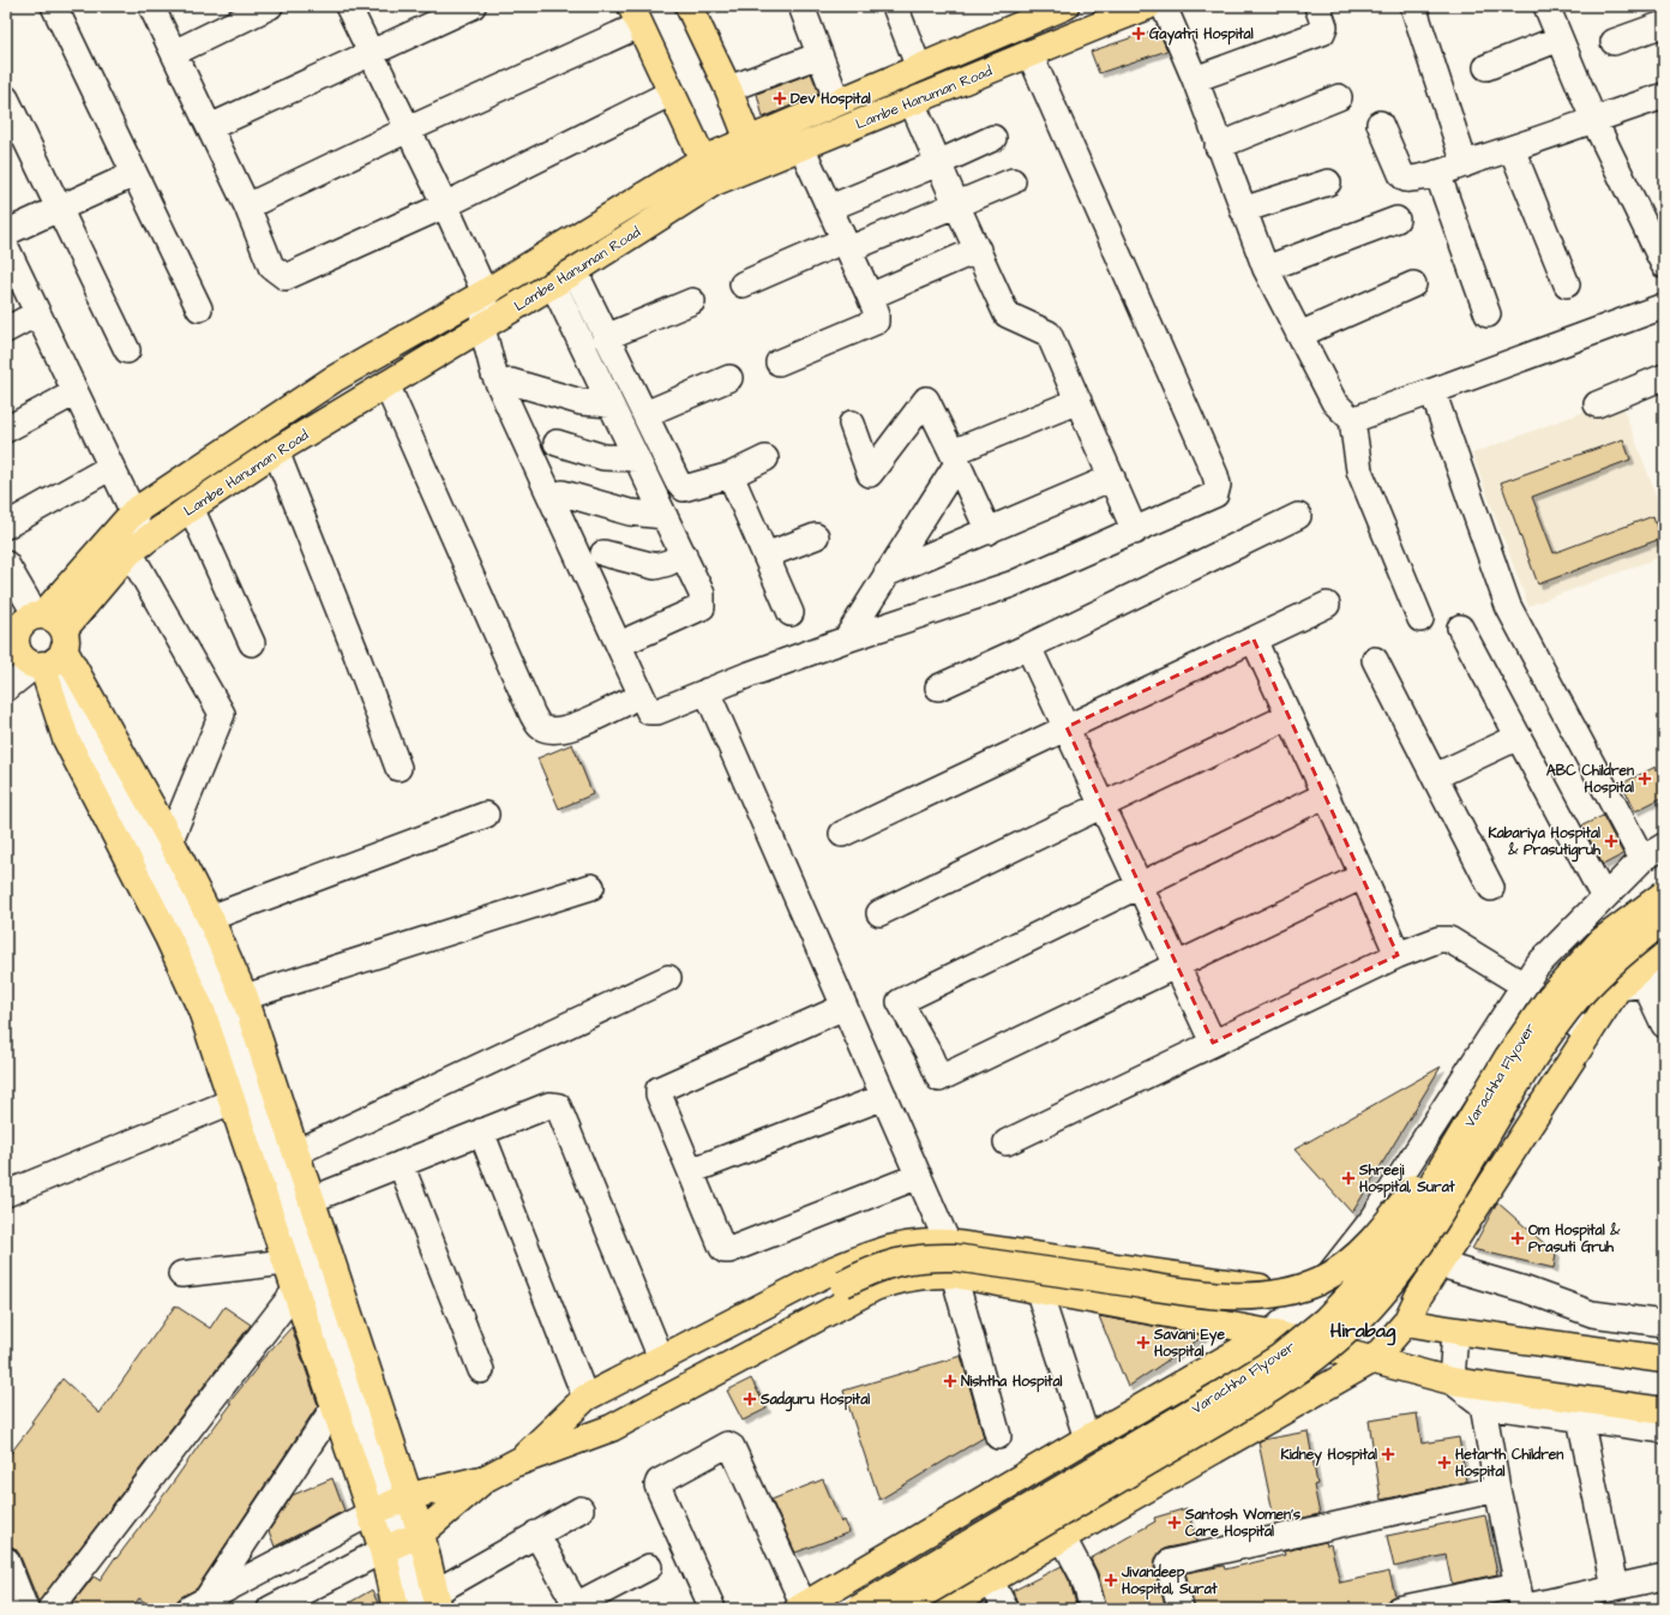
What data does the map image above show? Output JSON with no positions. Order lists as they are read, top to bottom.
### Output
{
  "streets": {
    "main road": ["Lambe Hanuman Road", "Varachha Flyover"]
  },
  "districts": ["Hirabag"],
  "places": {
    "health": [
      "Gayatri Hospital",
      "Dev Hospital",
      "ABC Children Hospital",
      "Kabariya Hospital & Prasutigruh",
      "Shreeji Hospital, Surat",
      "Om Hospital & Prasuti Gruh",
      "Savani Eye Hospital",
      "Nishtha Hospital",
      "Sadguru Hospital",
      "Kidney Hospital",
      "Hetarth Children Hospital",
      "Santosh Women's Care Hospital",
      "Jivandeep Hospital, Surat"
    ]
  }
}
